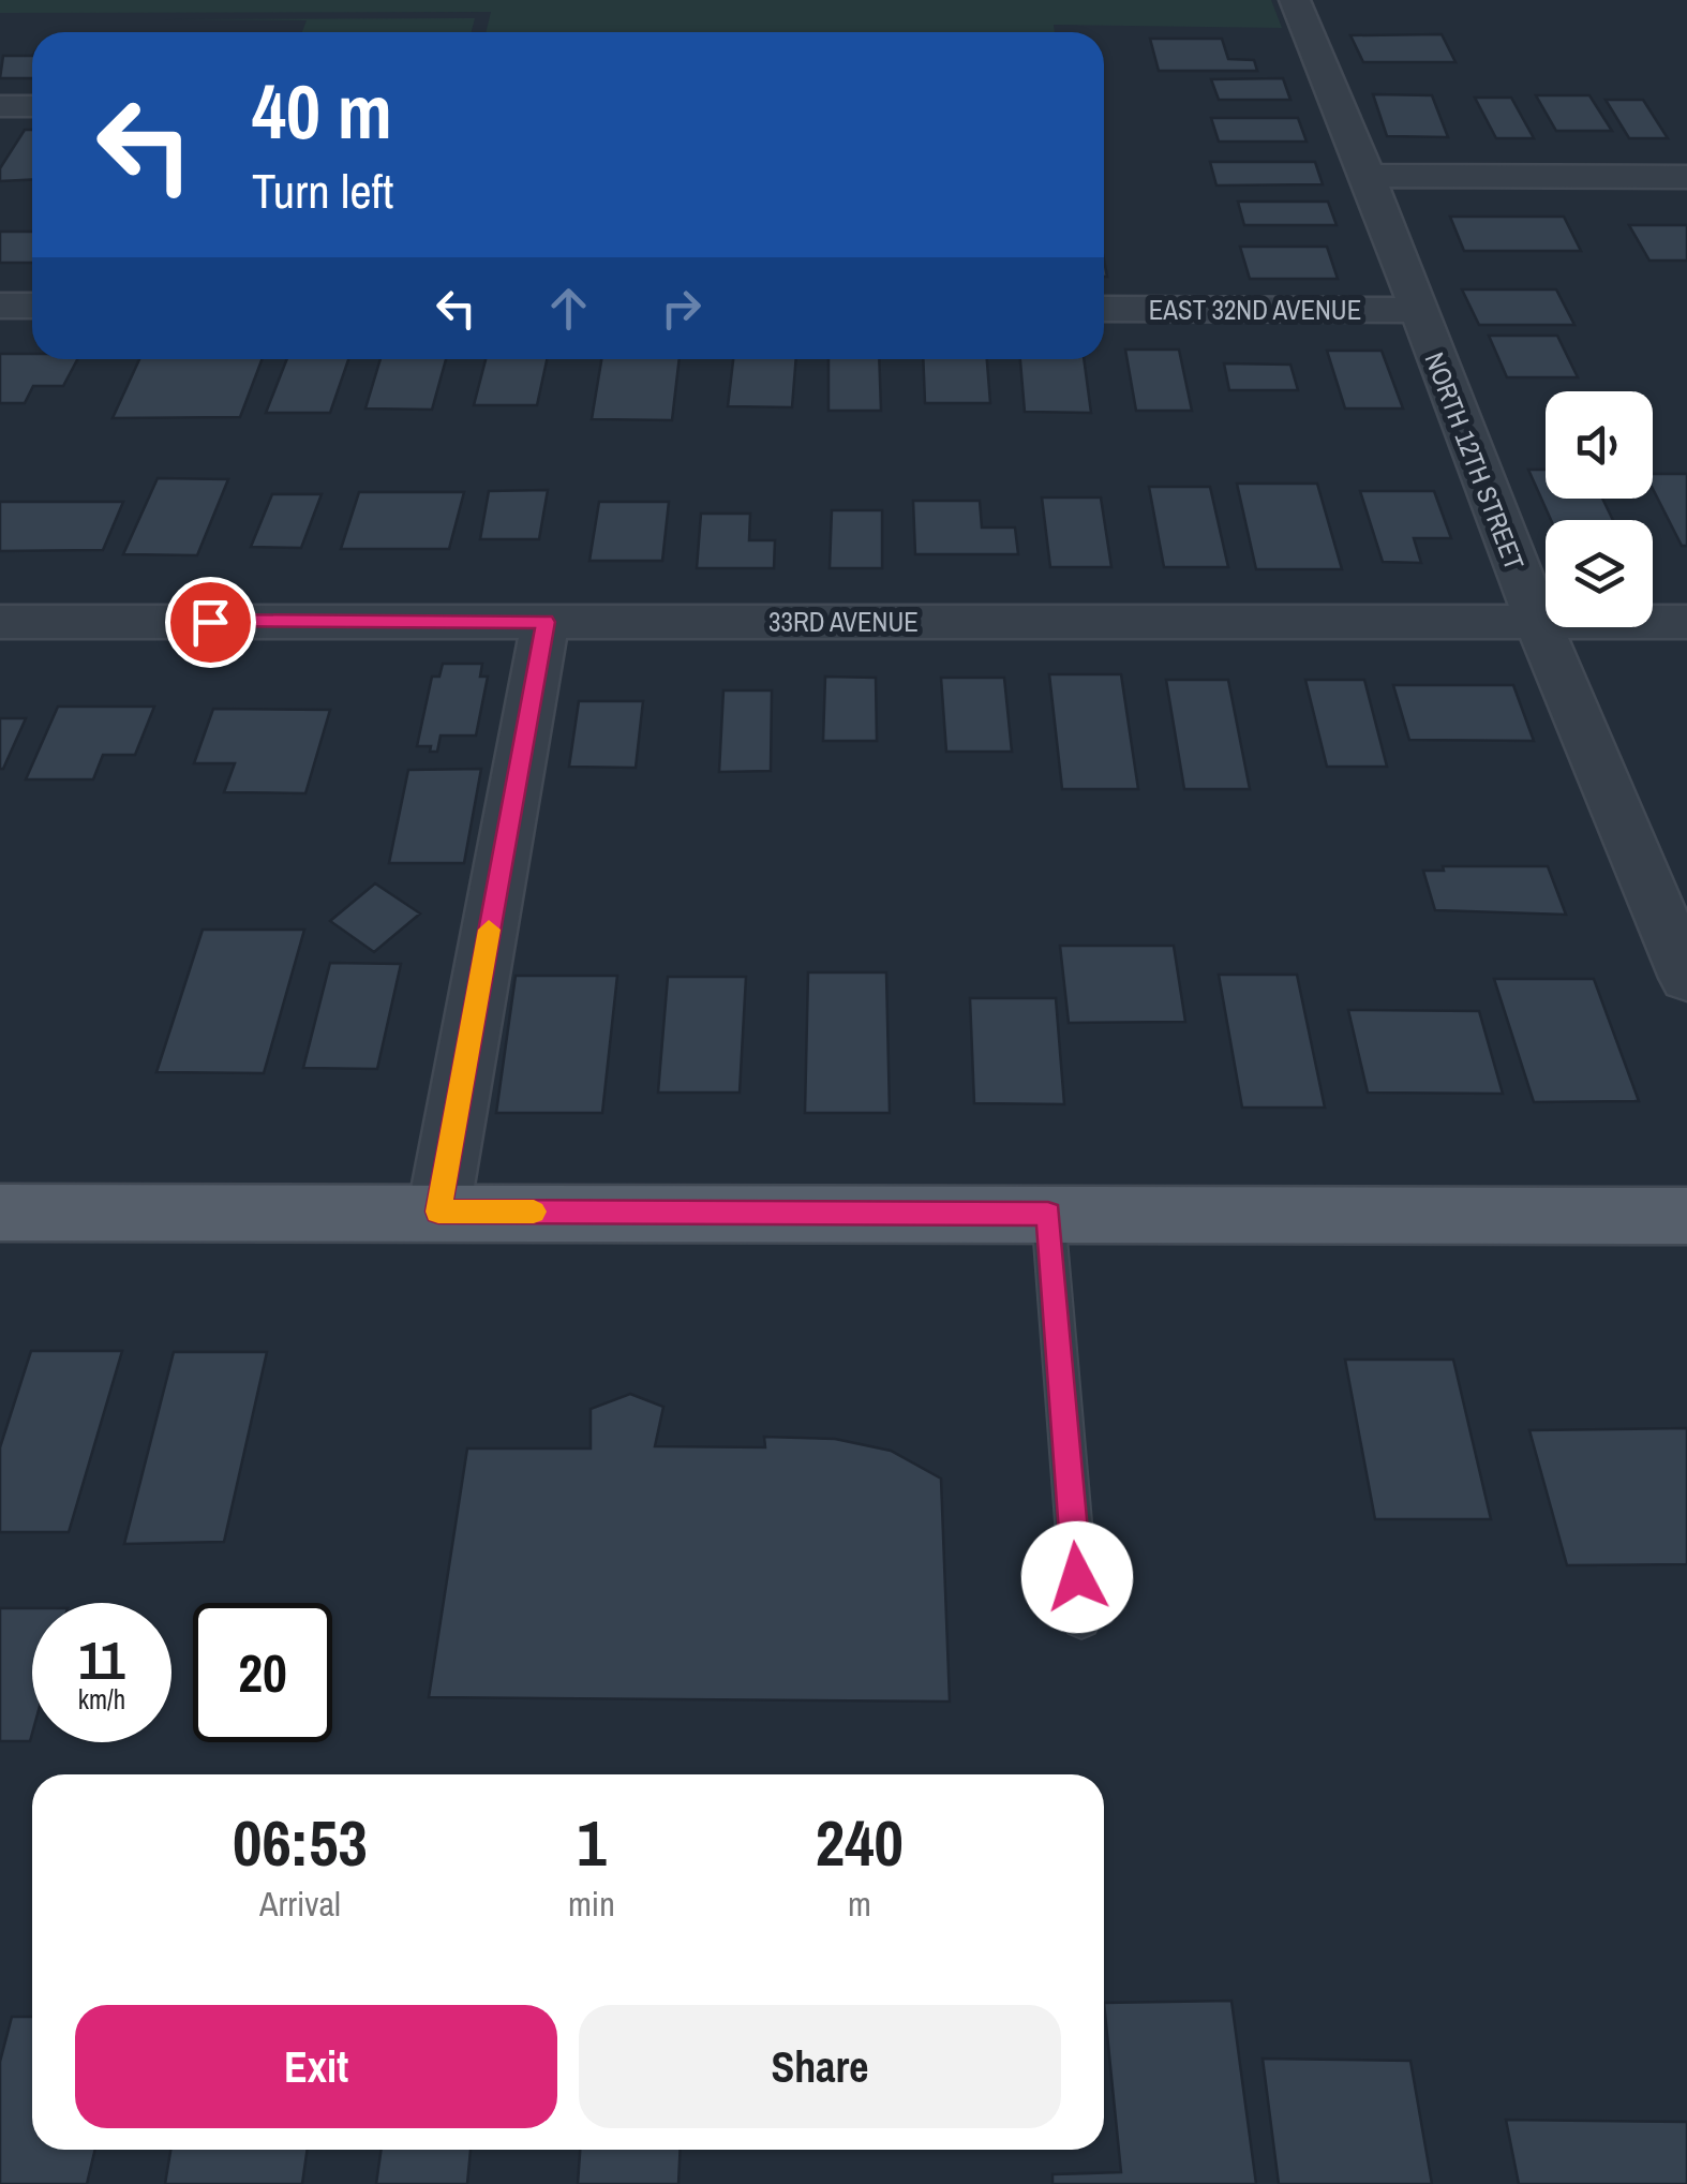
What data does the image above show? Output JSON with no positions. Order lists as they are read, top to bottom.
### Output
{
  "streets": {
    "street": ["EAST 32ND AVENUE", "NORTH 12TH STREET", "33RD AVENUE"]
  },
  "crossings": [
    ["EAST 32ND AVENUE", "NORTH 12TH STREET"],
    ["NORTH 12TH STREET", "33RD AVENUE"]
  ],
  "page": {
    "turn": ["40 m", "Turn left"],
    "speed": "11 km/h",
    "limit": "20",
    "eta": [
      "06:53",
      "Arrival",
      "1",
      "min",
      "240",
      "m"
    ],
    "buttons": ["Exit", "Share"]
  }
}
